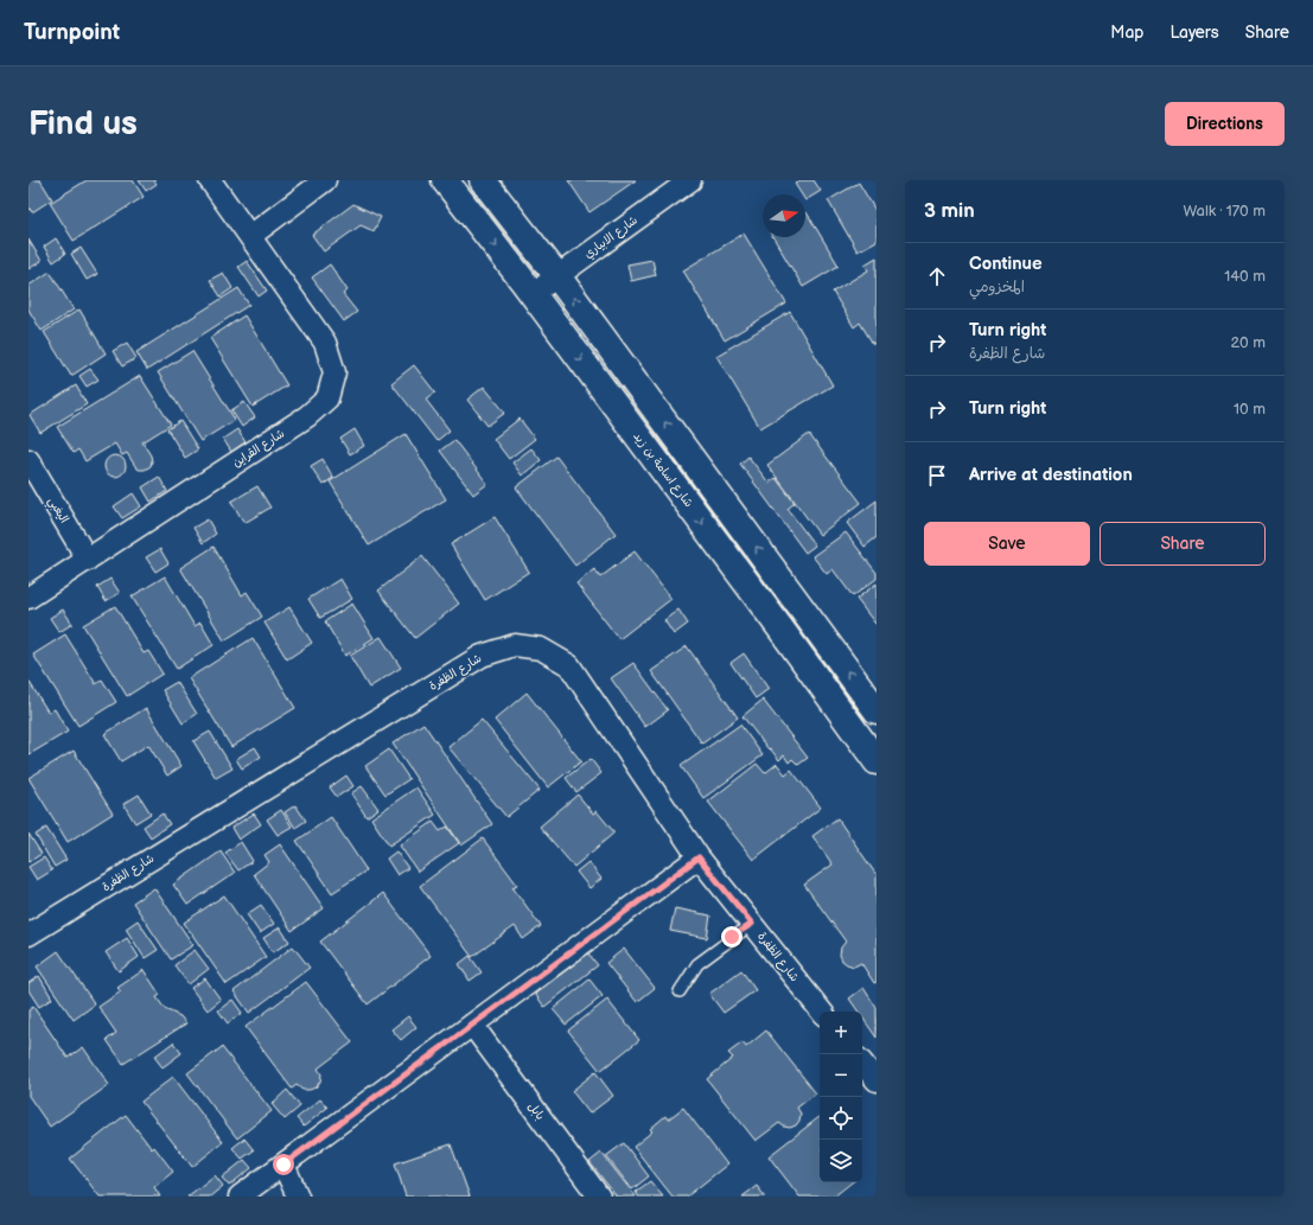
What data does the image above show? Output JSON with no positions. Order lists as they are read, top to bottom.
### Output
{
  "streets": {
    "street": [
      "شارع الابياري",
      "شارع القراين",
      "شارع اسامة بن زيد",
      "اليغبي",
      "شارع الظفرة",
      "بابل"
    ]
  },
  "crossings": [
    ["شارع الابياري", "شارع اسامة بن زيد"],
    ["شارع القراين", "اليغبي"]
  ],
  "north": "right",
  "page": {
    "header": "Turnpoint",
    "nav": ["Map", "Layers", "Share"],
    "buttons": [
      "Directions",
      ["Save", "Share"]
    ],
    "title": "Find us",
    "heading": ["3 min", "Walk · 170 m"],
    "list": [
      ["Continue", "المخزومي", "140 m"],
      ["Turn right", "شارع الظفرة", "20 m"],
      ["Turn right", "10 m"],
      "Arrive at destination"
    ],
    "map_buttons": ["+", "−"]
  }
}
